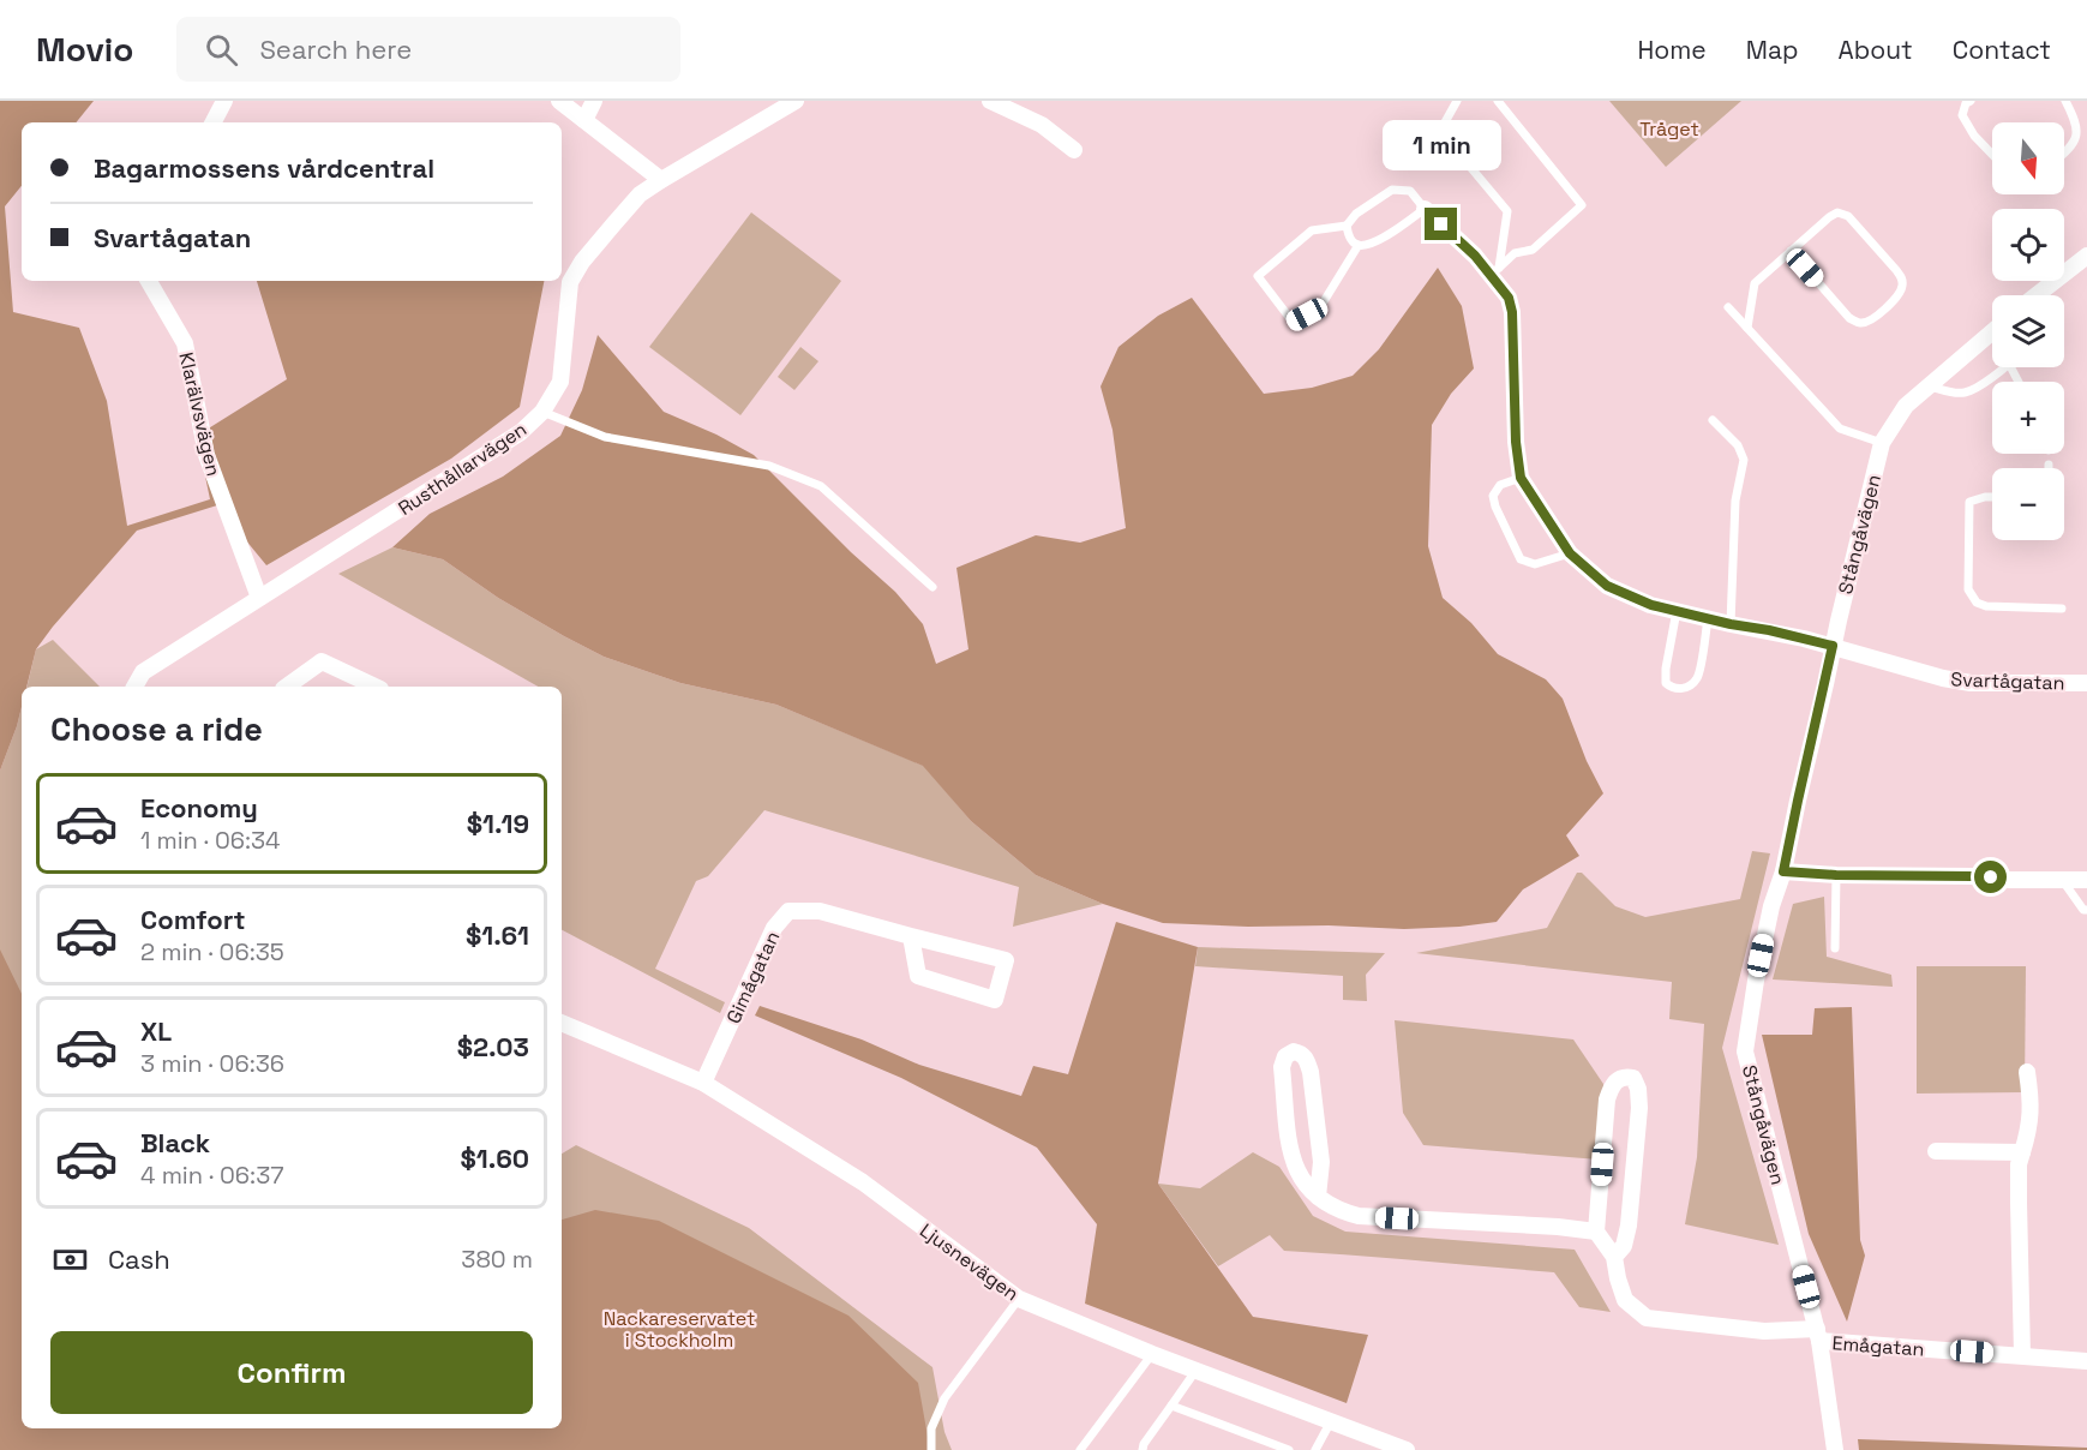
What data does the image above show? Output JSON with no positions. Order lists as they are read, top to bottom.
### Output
{
  "streets": {
    "street": [
      "Klarälvsvägen",
      "Rusthållarvägen",
      "Stångåvägen",
      "Svartågatan",
      "Gimågatan",
      "Ljusnevägen",
      "Emågatan"
    ]
  },
  "crossings": [
    ["Klarälvsvägen", "Rusthållarvägen"],
    ["Stångåvägen", "Svartågatan"],
    ["Stångåvägen", "Emågatan"],
    ["Gimågatan", "Ljusnevägen"]
  ],
  "parks": ["Tråget", "Nackareservatet i Stockholm"],
  "north": "bottom",
  "page": {
    "header": "Movio",
    "search": "Search here",
    "nav": [
      "Home",
      "Map",
      "About",
      "Contact"
    ],
    "bubble": "1 min",
    "map_buttons": ["+", "−"],
    "banner": ["Bagarmossens vårdcentral", "Svartågatan"],
    "heading": "Choose a ride",
    "list": [
      {
        "name": "Economy",
        "note": "1 min · 06:34",
        "value": "$1.19"
      },
      {
        "name": "Comfort",
        "note": "2 min · 06:35",
        "value": "$1.61"
      },
      {
        "name": "XL",
        "note": "3 min · 06:36",
        "value": "$2.03"
      },
      {
        "name": "Black",
        "note": "4 min · 06:37",
        "value": "$1.60"
      }
    ],
    "pay": ["Cash", "380 m"],
    "buttons": "Confirm"
  }
}
